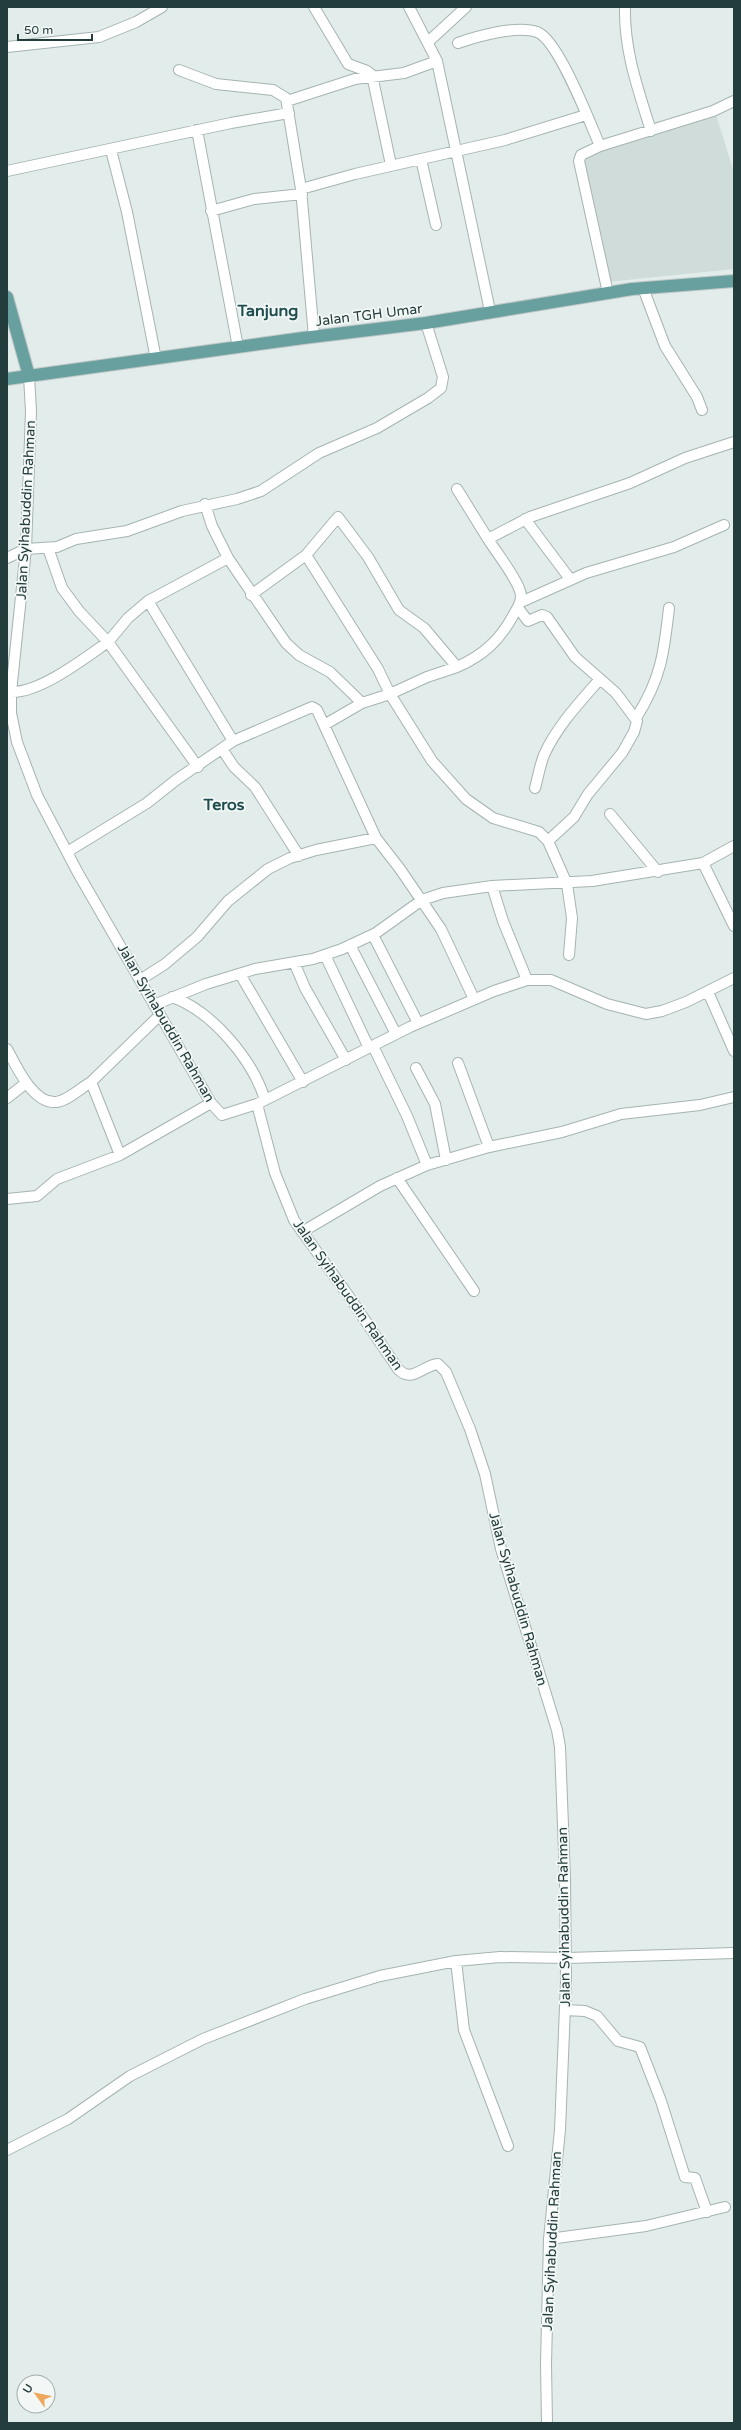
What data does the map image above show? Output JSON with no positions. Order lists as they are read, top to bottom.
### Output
{
  "streets": {
    "main road": ["Jalan TGH Umar"],
    "street": ["Jalan Syihabuddin Rahman"]
  },
  "crossings": [
    ["Jalan TGH Umar", "Jalan Syihabuddin Rahman"]
  ],
  "districts": ["Tanjung", "Teros"],
  "scale_bar": "50 m",
  "north": "top left"
}
